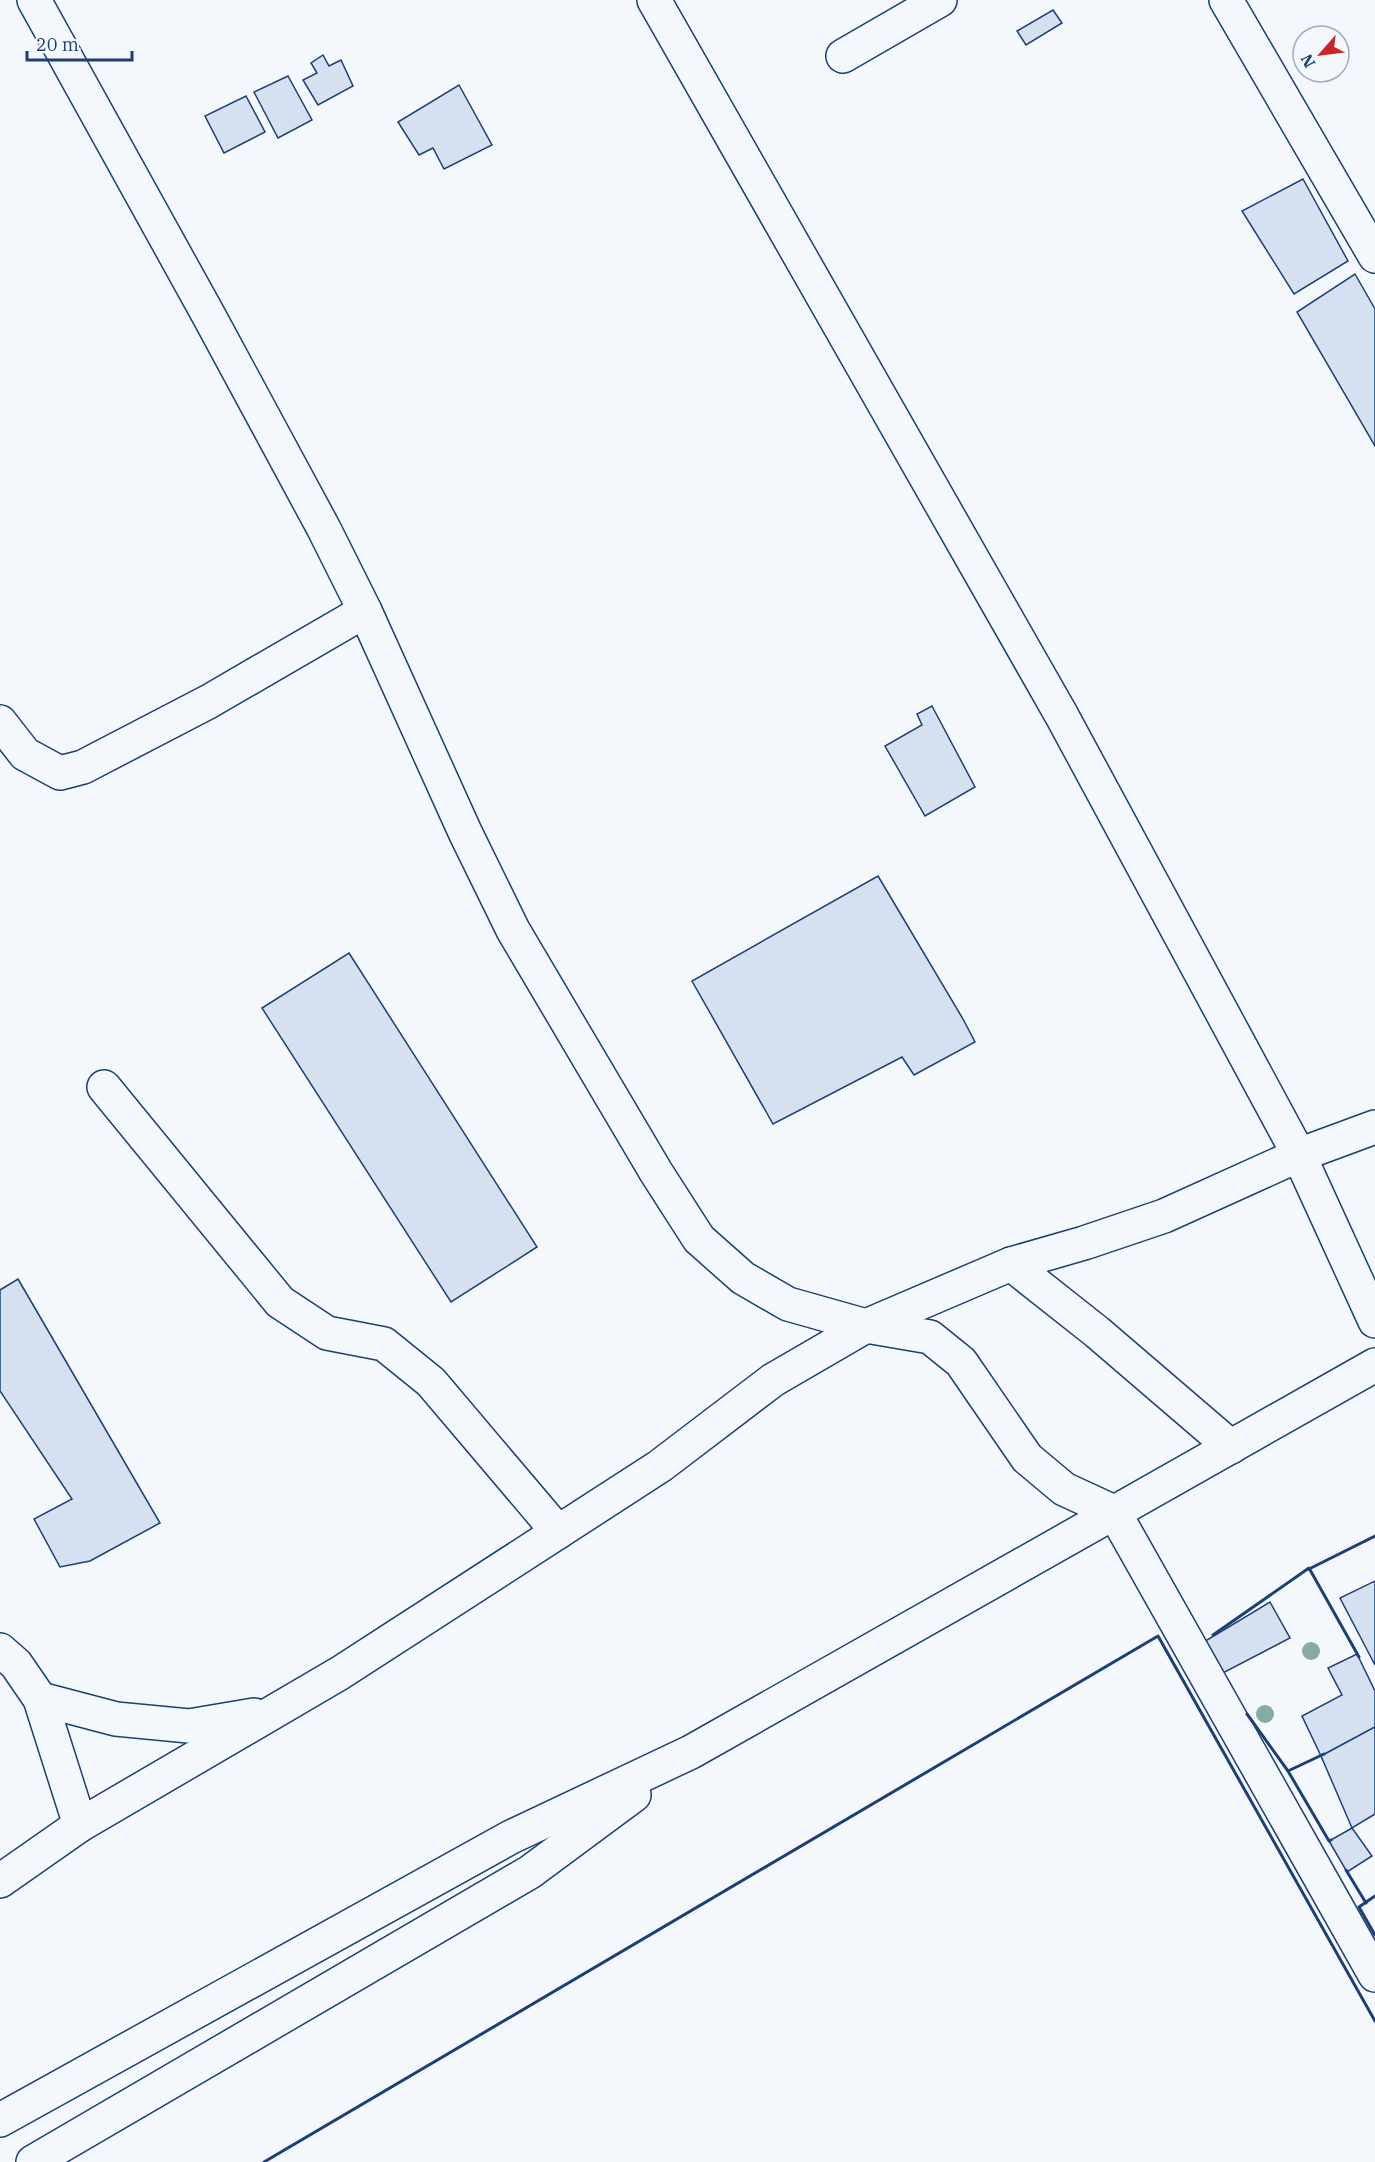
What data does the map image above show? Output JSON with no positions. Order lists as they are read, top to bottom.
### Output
{
  "scale_bar": "20 m",
  "north": "bottom left"
}
